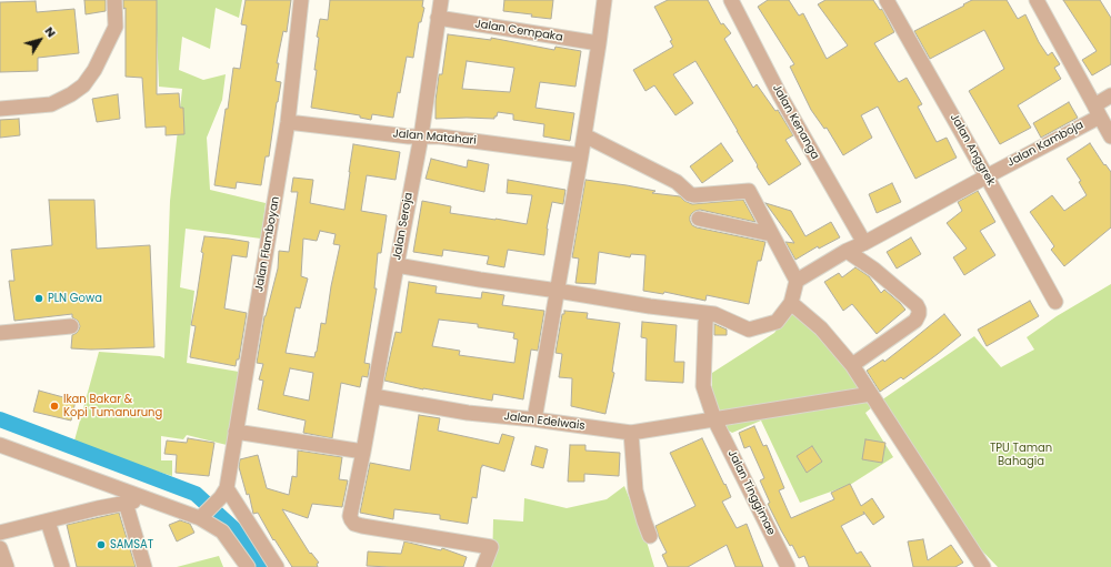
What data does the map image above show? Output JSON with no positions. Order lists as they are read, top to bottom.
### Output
{
  "streets": {
    "street": [
      "Jalan Cempaka",
      "Jalan Kenanga",
      "Jalan Matahari",
      "Jalan Kamboja",
      "Jalan Anggrek",
      "Jalan Seroja",
      "Jalan Flamboyan",
      "Jalan Edelwais",
      "Jalan Tinggimae"
    ]
  },
  "crossings": [
    ["Jalan Cempaka", "Jalan Seroja"],
    ["Jalan Kenanga", "Jalan Kamboja"],
    ["Jalan Matahari", "Jalan Seroja"],
    ["Jalan Matahari", "Jalan Flamboyan"],
    ["Jalan Kamboja", "Jalan Anggrek"],
    ["Jalan Seroja", "Jalan Edelwais"],
    ["Jalan Edelwais", "Jalan Tinggimae"]
  ],
  "parks": ["TPU Taman Bahagia"],
  "places": ["PLN Gowa", "Ikan Bakar & Kopi Tumanurung", "SAMSAT"],
  "north": "top right"
}
